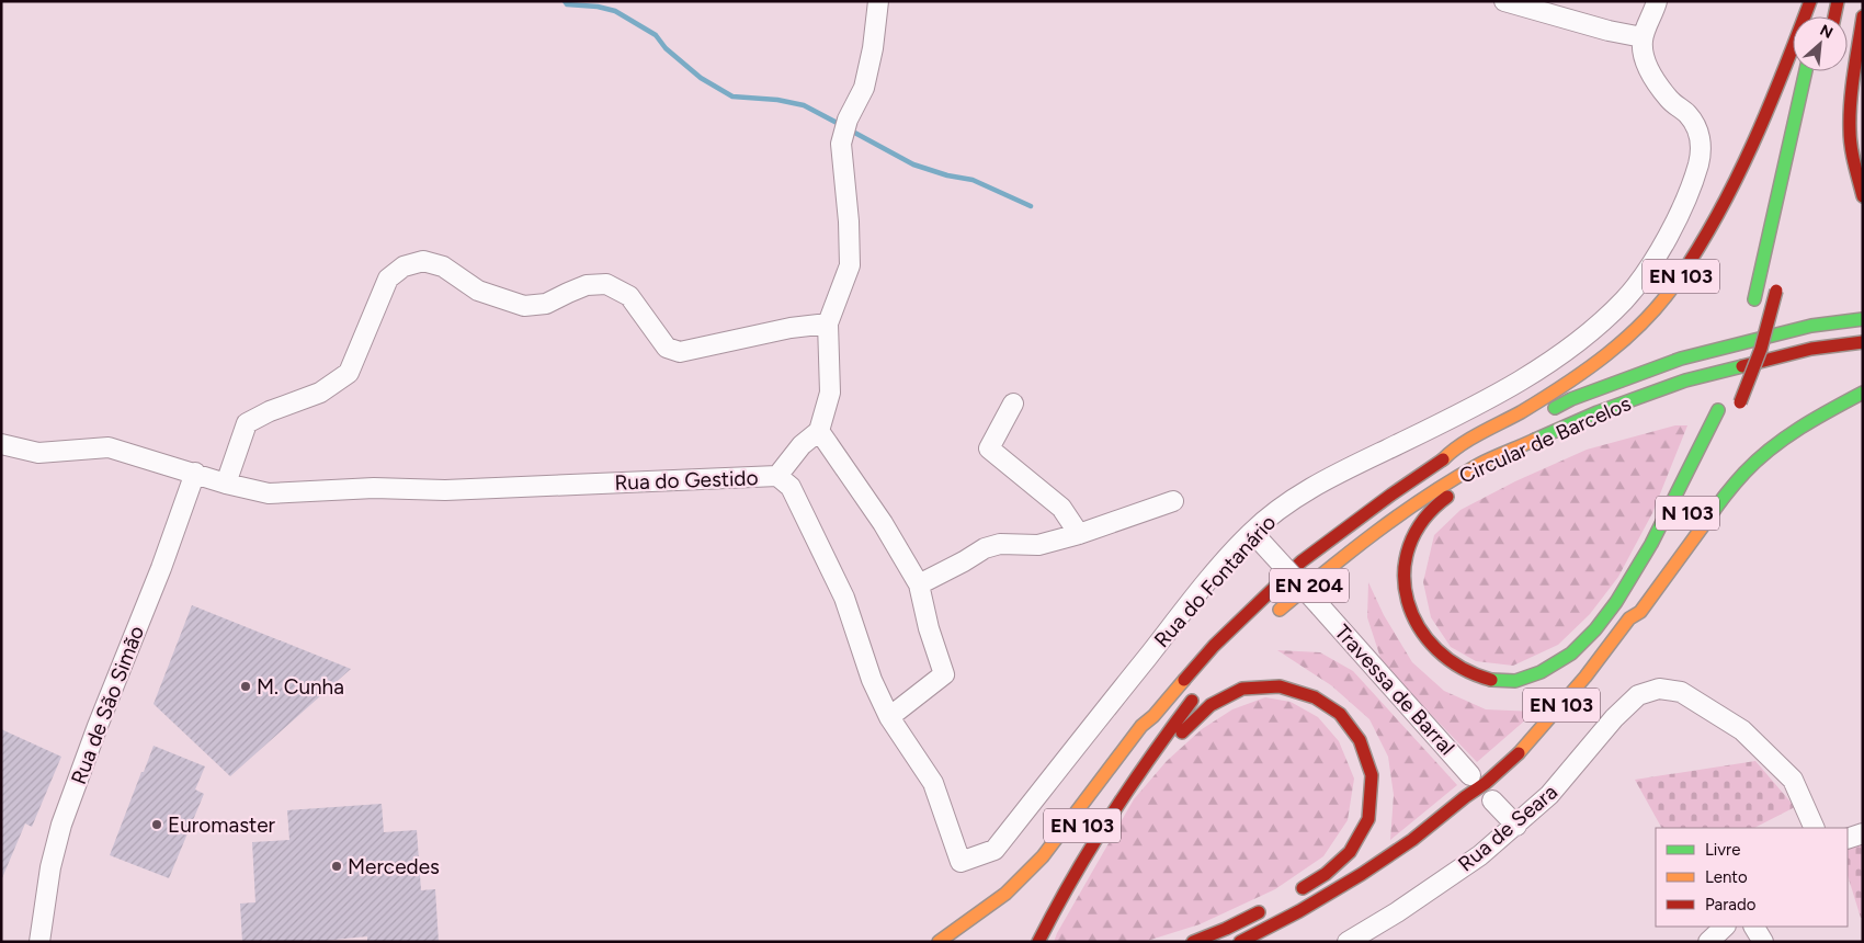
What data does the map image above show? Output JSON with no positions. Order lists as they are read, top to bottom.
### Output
{
  "streets": {
    "main road": ["EN 103", "Circular de Barcelos", "EN 204"],
    "street": [
      "Rua do Gestido",
      "Rua do Fontanário",
      "Travessa de Barral",
      "Rua de São Simão",
      "Rua de Seara"
    ]
  },
  "crossings": [
    ["EN 103", "Circular de Barcelos"],
    ["EN 103", "Travessa de Barral"],
    ["Rua do Gestido", "Rua do Fontanário"],
    ["Rua do Gestido", "Rua de São Simão"],
    ["Rua do Fontanário", "Travessa de Barral"],
    ["Travessa de Barral", "Rua de Seara"]
  ],
  "places": ["M. Cunha", "Euromaster", "Mercedes"],
  "legend": ["Livre", "Lento", "Parado"],
  "north": "top right"
}
